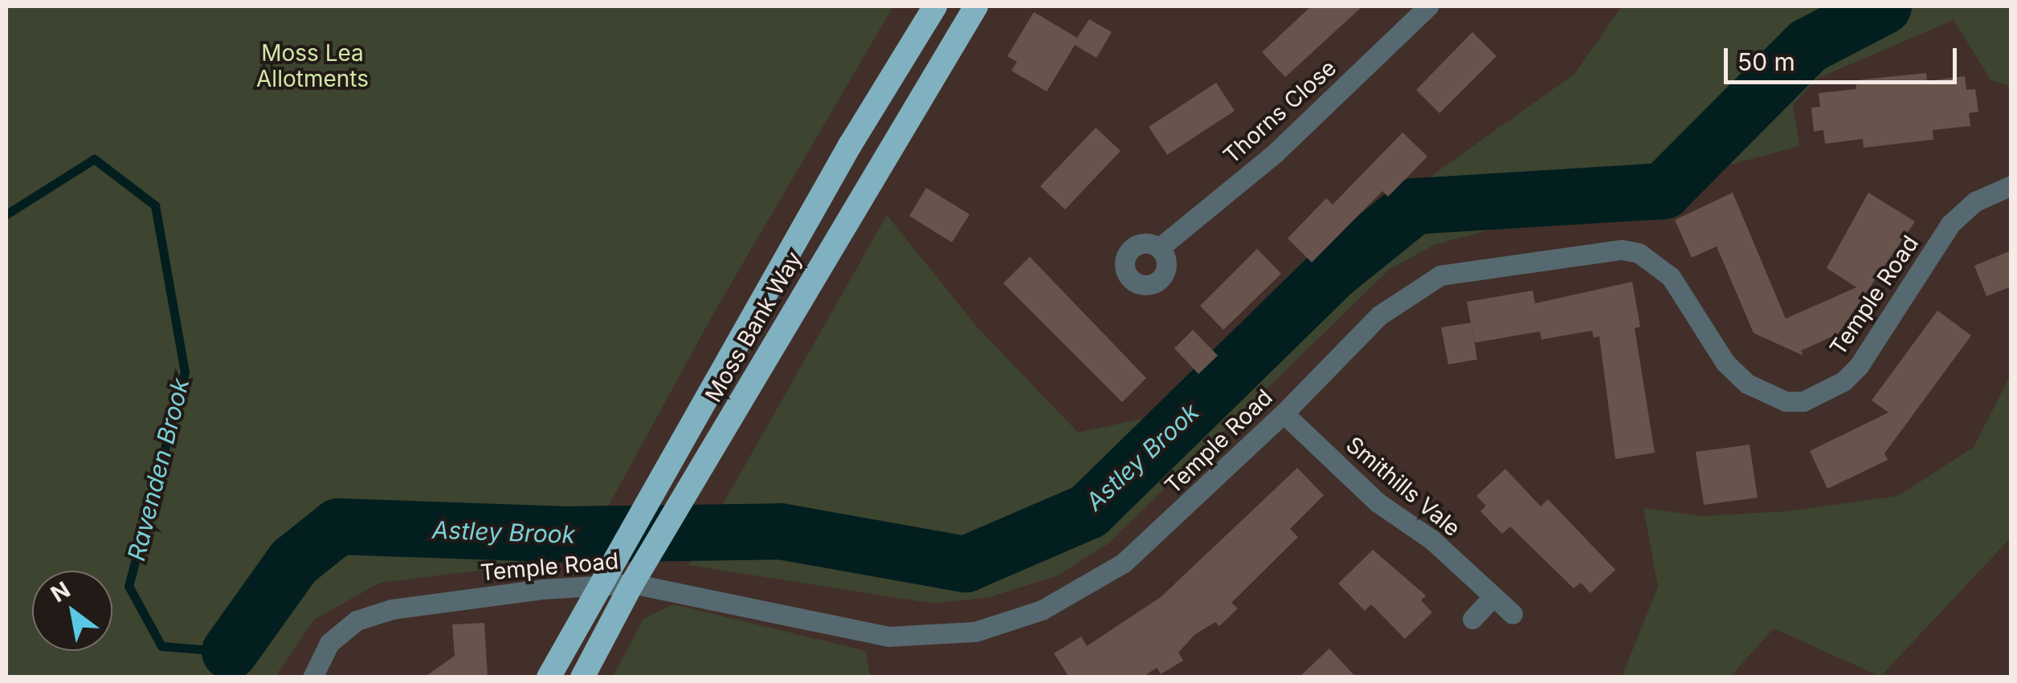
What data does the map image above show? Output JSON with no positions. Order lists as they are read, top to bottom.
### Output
{
  "streets": {
    "highway": ["Moss Bank Way"],
    "street": ["Thorns Close", "Temple Road", "Smithills Vale"]
  },
  "crossings": [
    ["Temple Road", "Moss Bank Way"],
    ["Temple Road", "Smithills Vale"]
  ],
  "water": ["Astley Brook", "Ravenden Brook"],
  "parks": ["Moss Lea Allotments"],
  "scale_bar": "50 m",
  "north": "top left"
}
